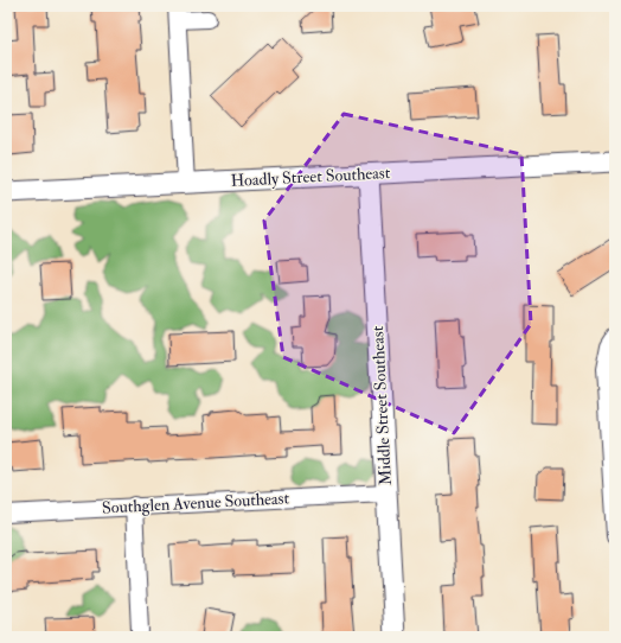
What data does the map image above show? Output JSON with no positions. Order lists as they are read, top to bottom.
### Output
{
  "streets": {
    "street": ["Hoadly Street Southeast", "Middle Street Southeast", "Southglen Avenue Southeast"]
  },
  "crossings": [
    ["Hoadly Street Southeast", "Middle Street Southeast"],
    ["Middle Street Southeast", "Southglen Avenue Southeast"]
  ]
}
